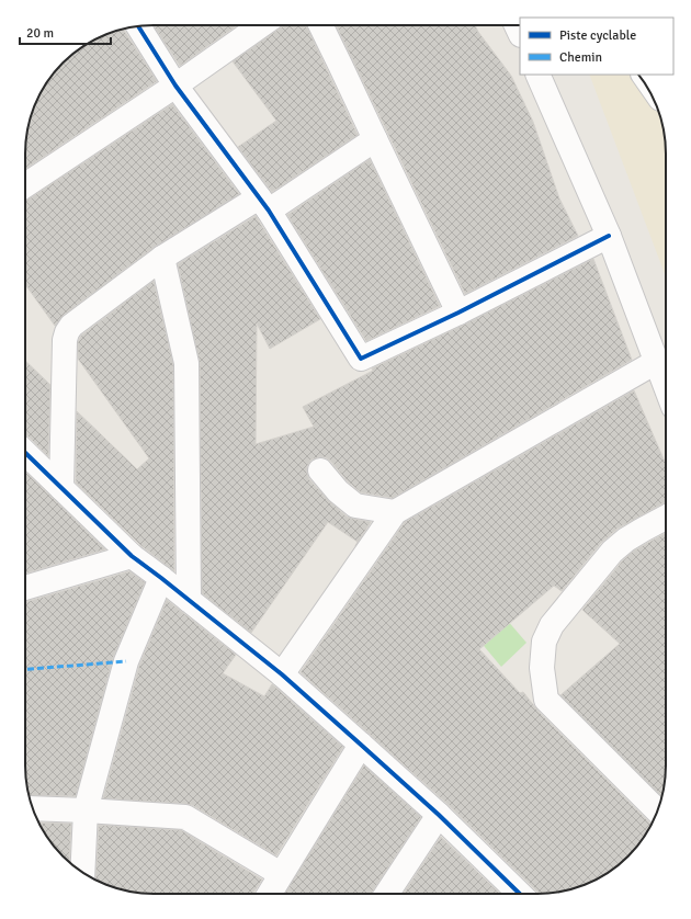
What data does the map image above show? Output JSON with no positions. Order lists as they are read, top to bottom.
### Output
{
  "legend": ["Piste cyclable", "Chemin"],
  "scale_bar": "20 m"
}
